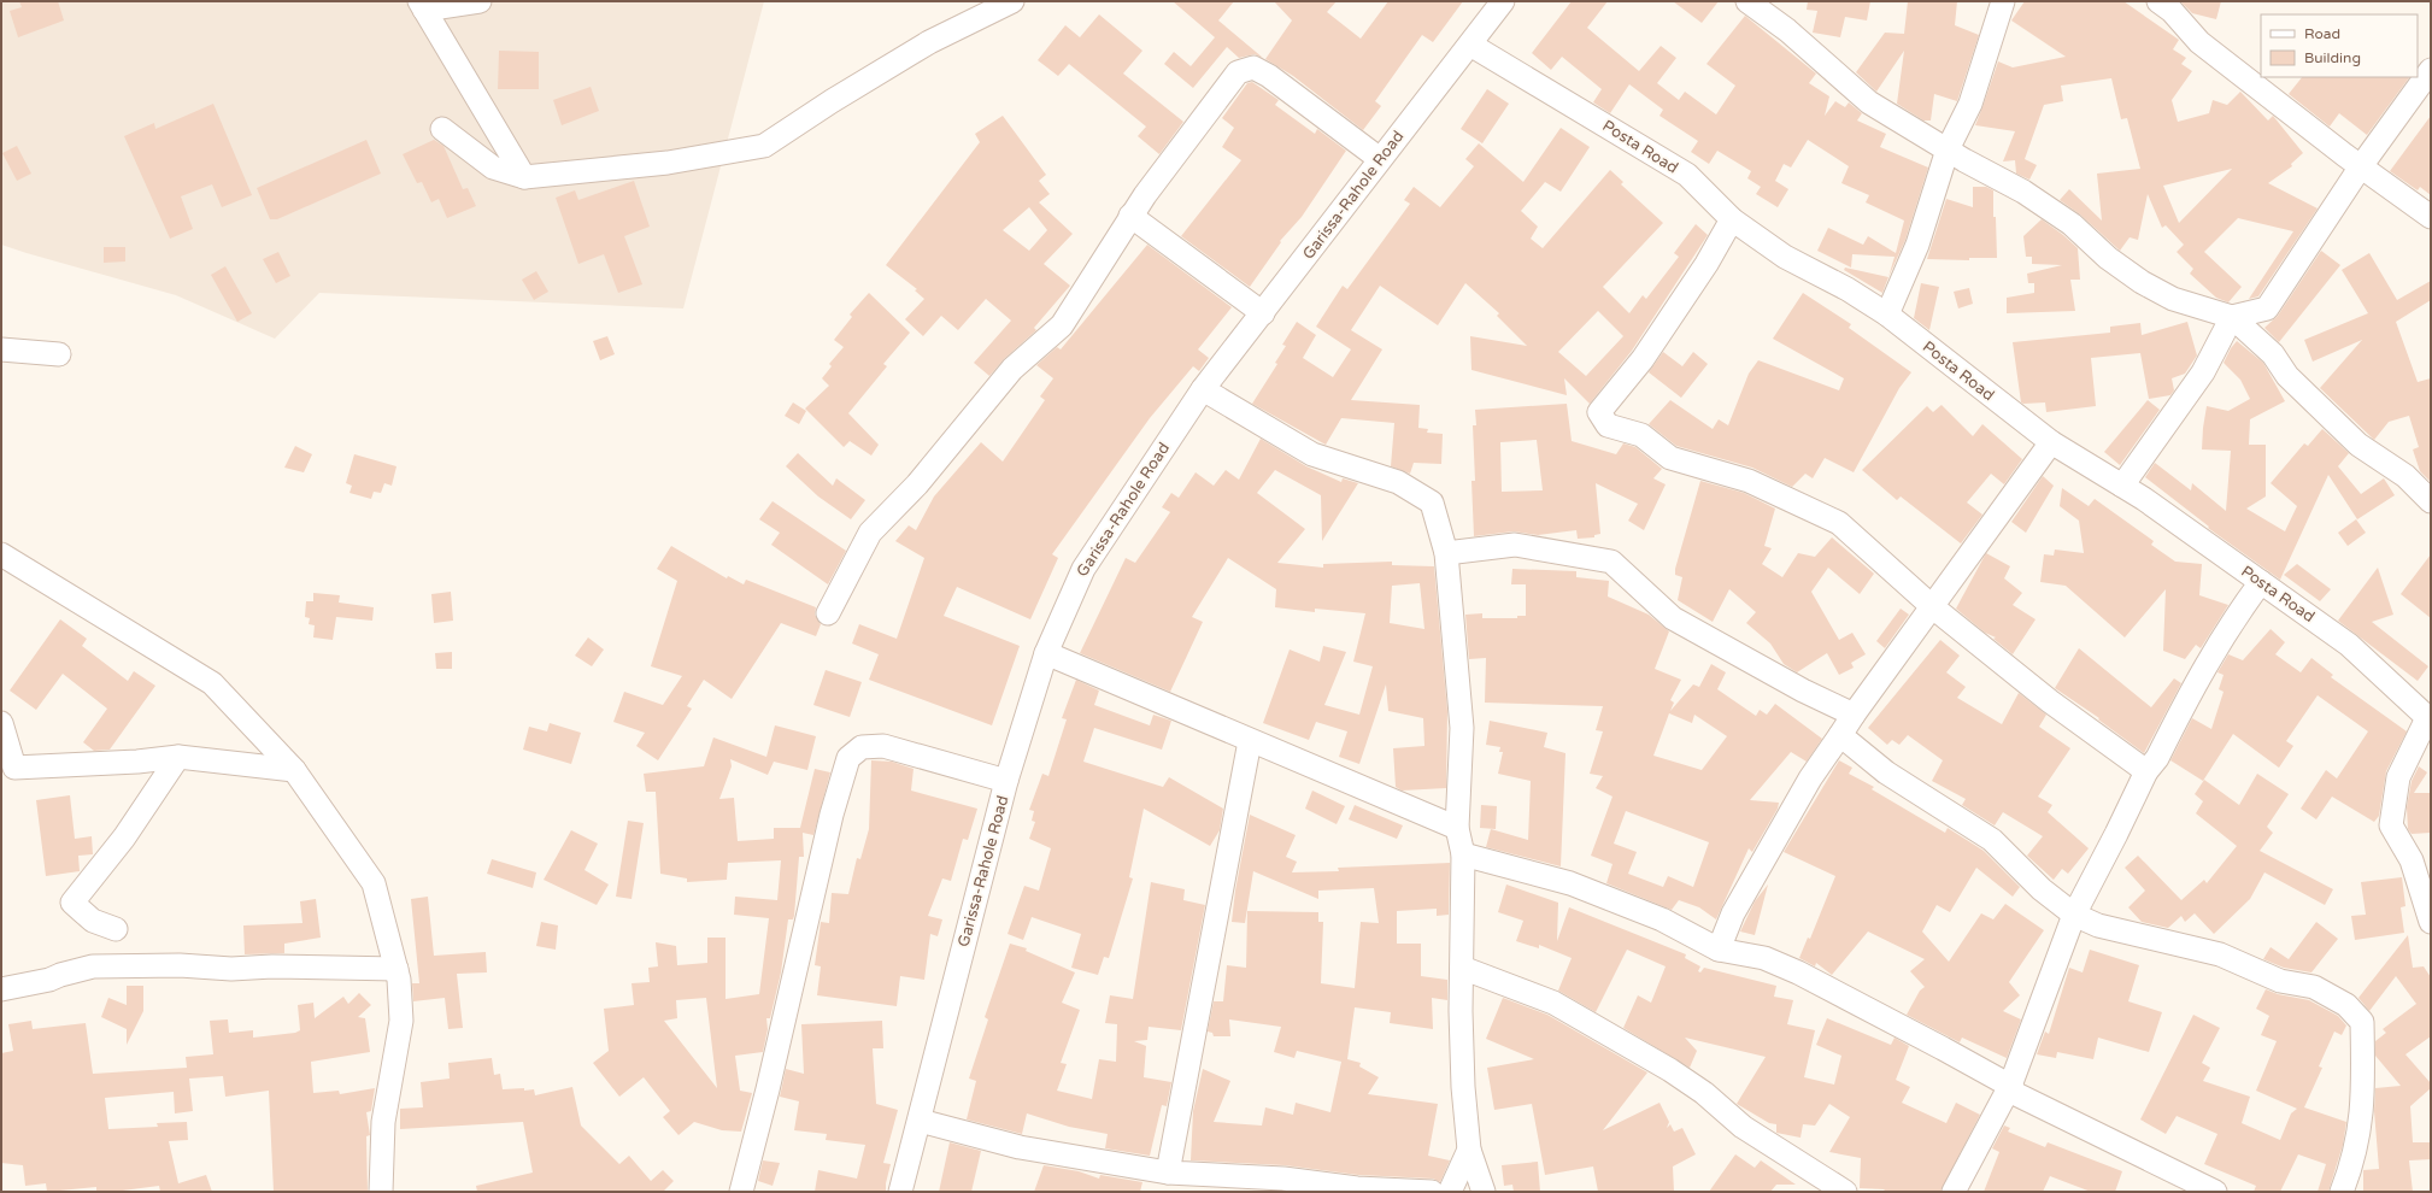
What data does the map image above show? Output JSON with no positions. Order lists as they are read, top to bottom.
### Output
{
  "streets": {
    "street": ["Posta Road", "Garissa-Rahole Road"]
  },
  "crossings": [
    ["Posta Road", "Garissa-Rahole Road"]
  ],
  "legend": ["Road", "Building"]
}
